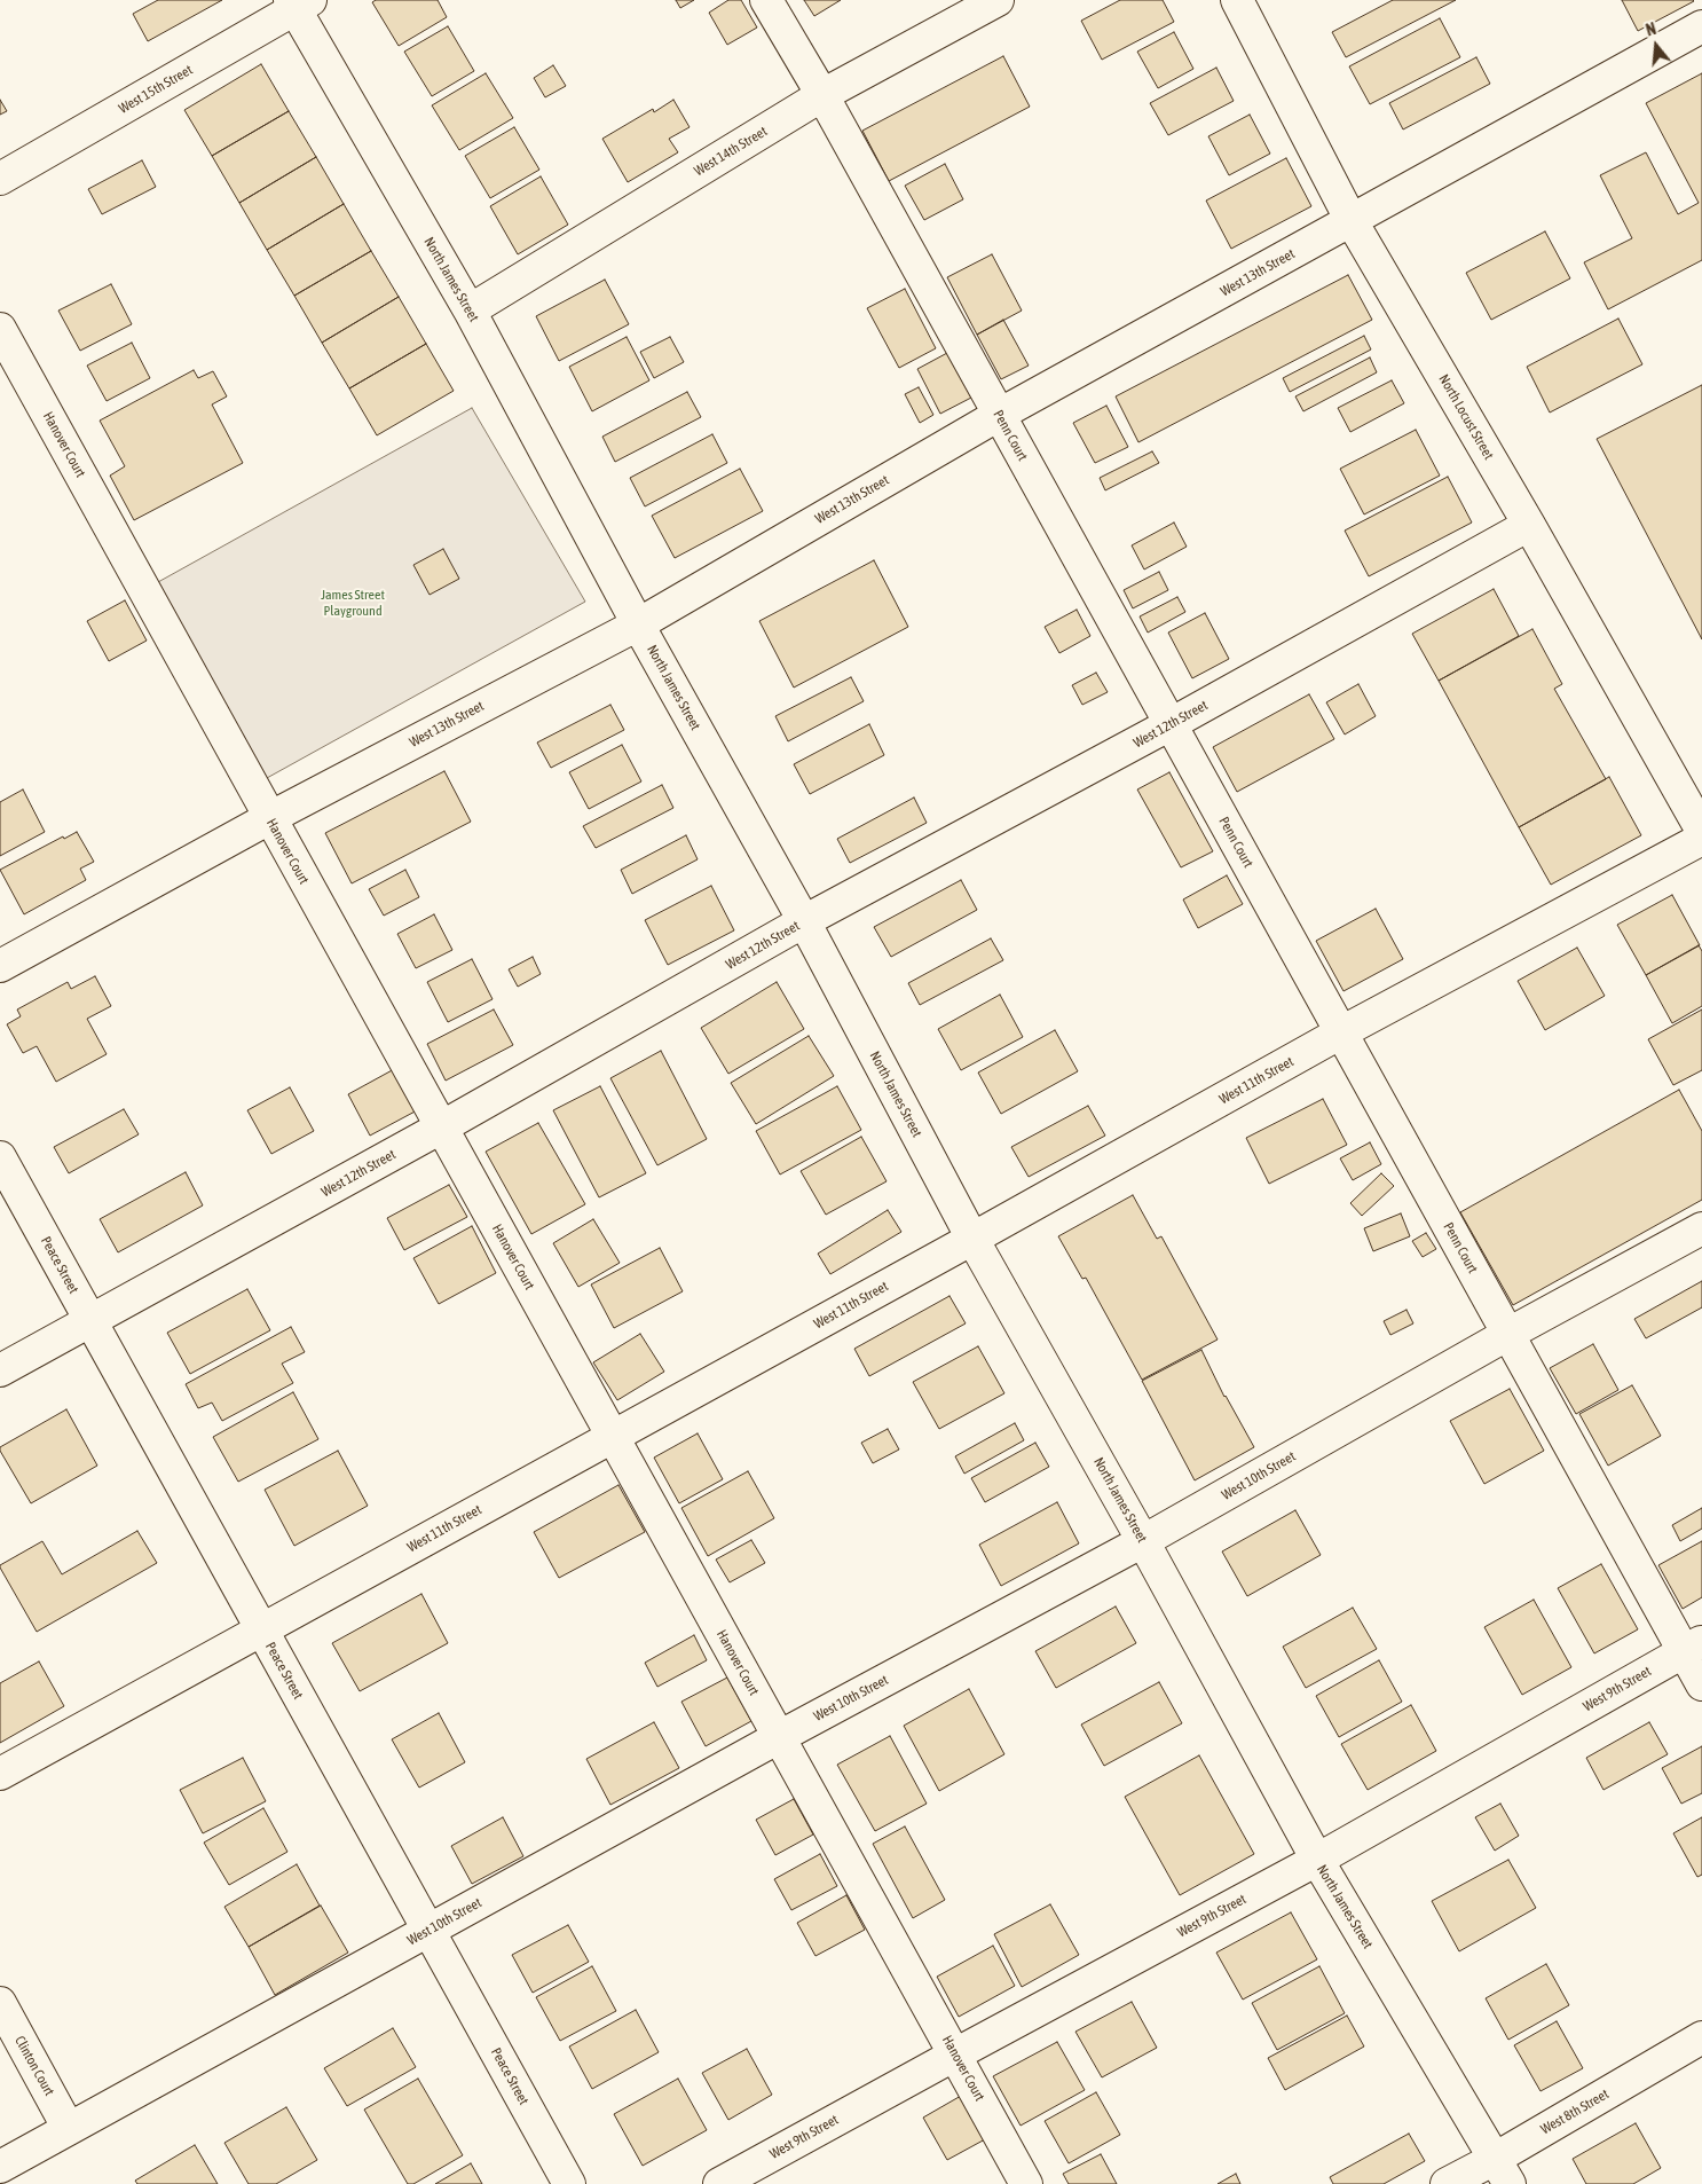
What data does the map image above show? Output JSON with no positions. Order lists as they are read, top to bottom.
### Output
{
  "streets": {
    "street": [
      "West 15th Street",
      "West 14th Street",
      "West 13th Street",
      "North James Street",
      "North Locust Street",
      "Penn Court",
      "Hanover Court",
      "West 12th Street",
      "West 11th Street",
      "Peace Street",
      "West 10th Street",
      "West 9th Street",
      "Clinton Court",
      "West 8th Street"
    ]
  },
  "crossings": [
    ["West 15th Street", "North James Street"],
    ["West 14th Street", "North James Street"],
    ["West 14th Street", "Penn Court"],
    ["West 13th Street", "North James Street"],
    ["West 13th Street", "North Locust Street"],
    ["West 13th Street", "Penn Court"],
    ["West 13th Street", "Hanover Court"],
    ["North James Street", "West 12th Street"],
    ["North James Street", "West 11th Street"],
    ["North James Street", "West 10th Street"],
    ["North James Street", "West 9th Street"],
    ["North James Street", "West 8th Street"],
    ["North Locust Street", "West 12th Street"],
    ["Penn Court", "West 12th Street"],
    ["Penn Court", "West 11th Street"],
    ["Penn Court", "West 10th Street"],
    ["Penn Court", "West 9th Street"],
    ["Hanover Court", "West 12th Street"],
    ["Hanover Court", "West 11th Street"],
    ["Hanover Court", "West 10th Street"],
    ["Hanover Court", "West 9th Street"],
    ["West 12th Street", "Peace Street"],
    ["West 11th Street", "Peace Street"],
    ["Peace Street", "West 10th Street"],
    ["West 10th Street", "Clinton Court"]
  ],
  "parks": ["James Street Playground"],
  "north": "top"
}
